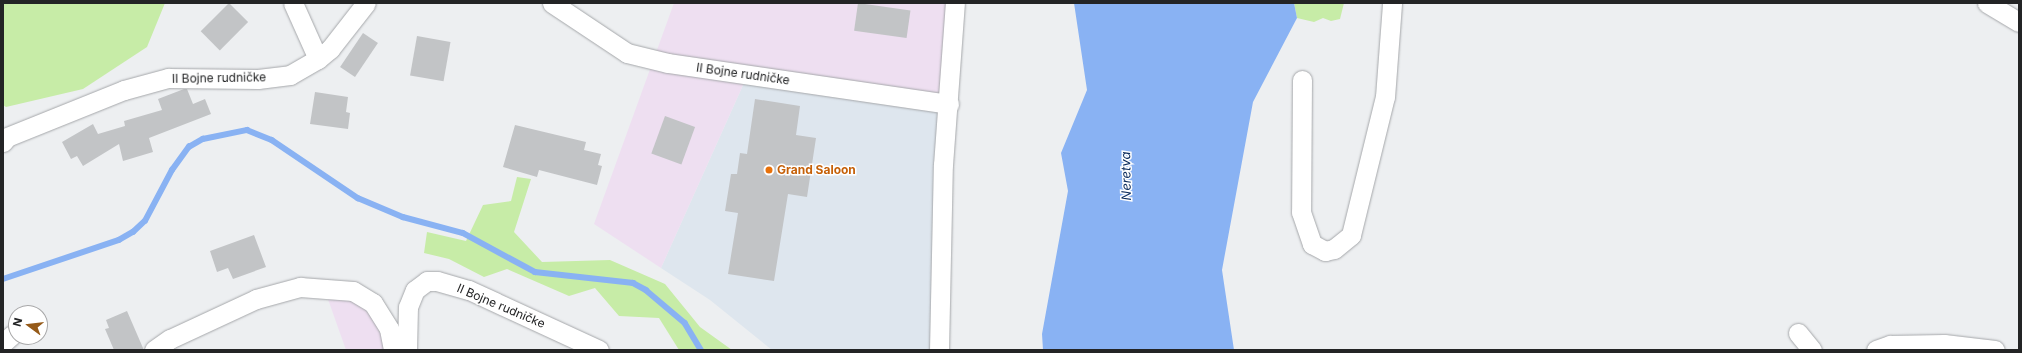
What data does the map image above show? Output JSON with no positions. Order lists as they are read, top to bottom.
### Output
{
  "streets": {
    "street": ["II Bojne rudničke"]
  },
  "water": ["Neretva"],
  "places": ["Grand Saloon"],
  "north": "left"
}
